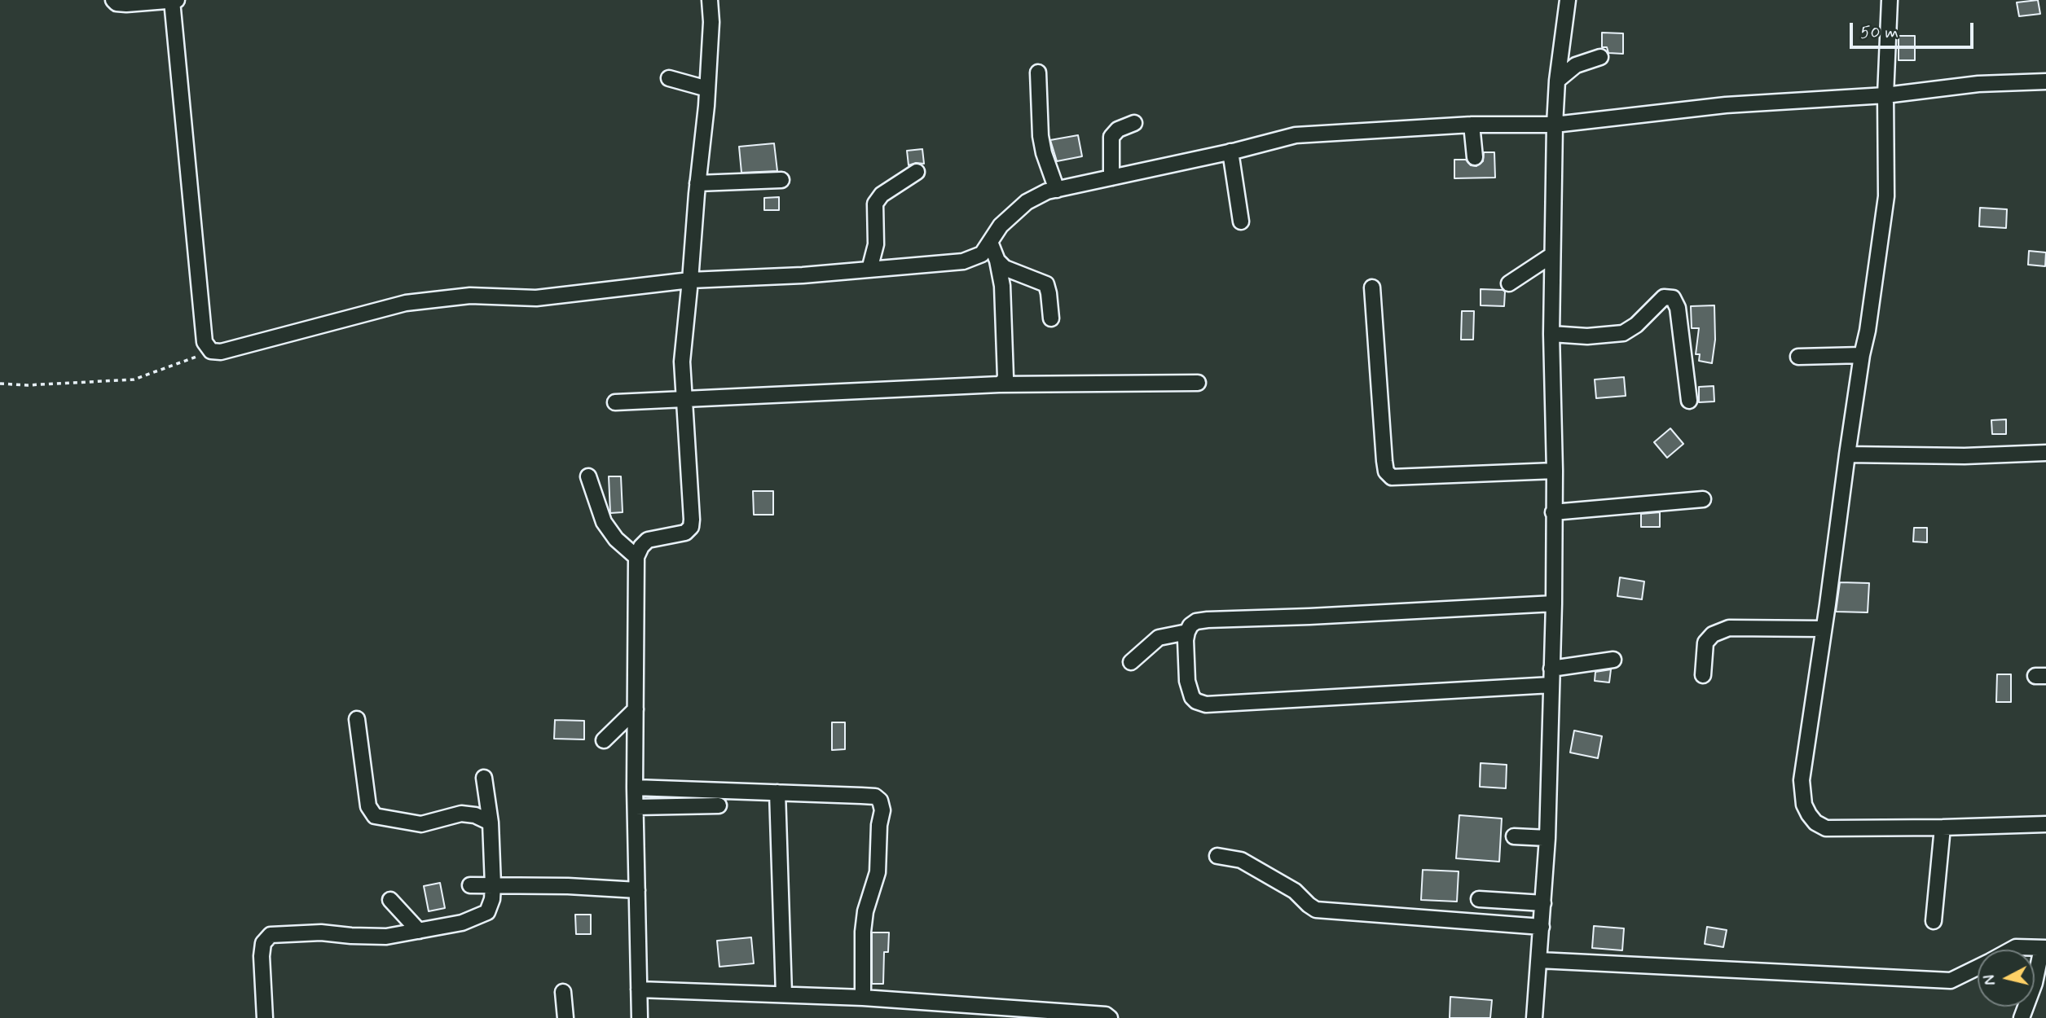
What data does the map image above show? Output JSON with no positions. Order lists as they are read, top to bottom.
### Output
{
  "scale_bar": "50 m",
  "north": "left"
}
